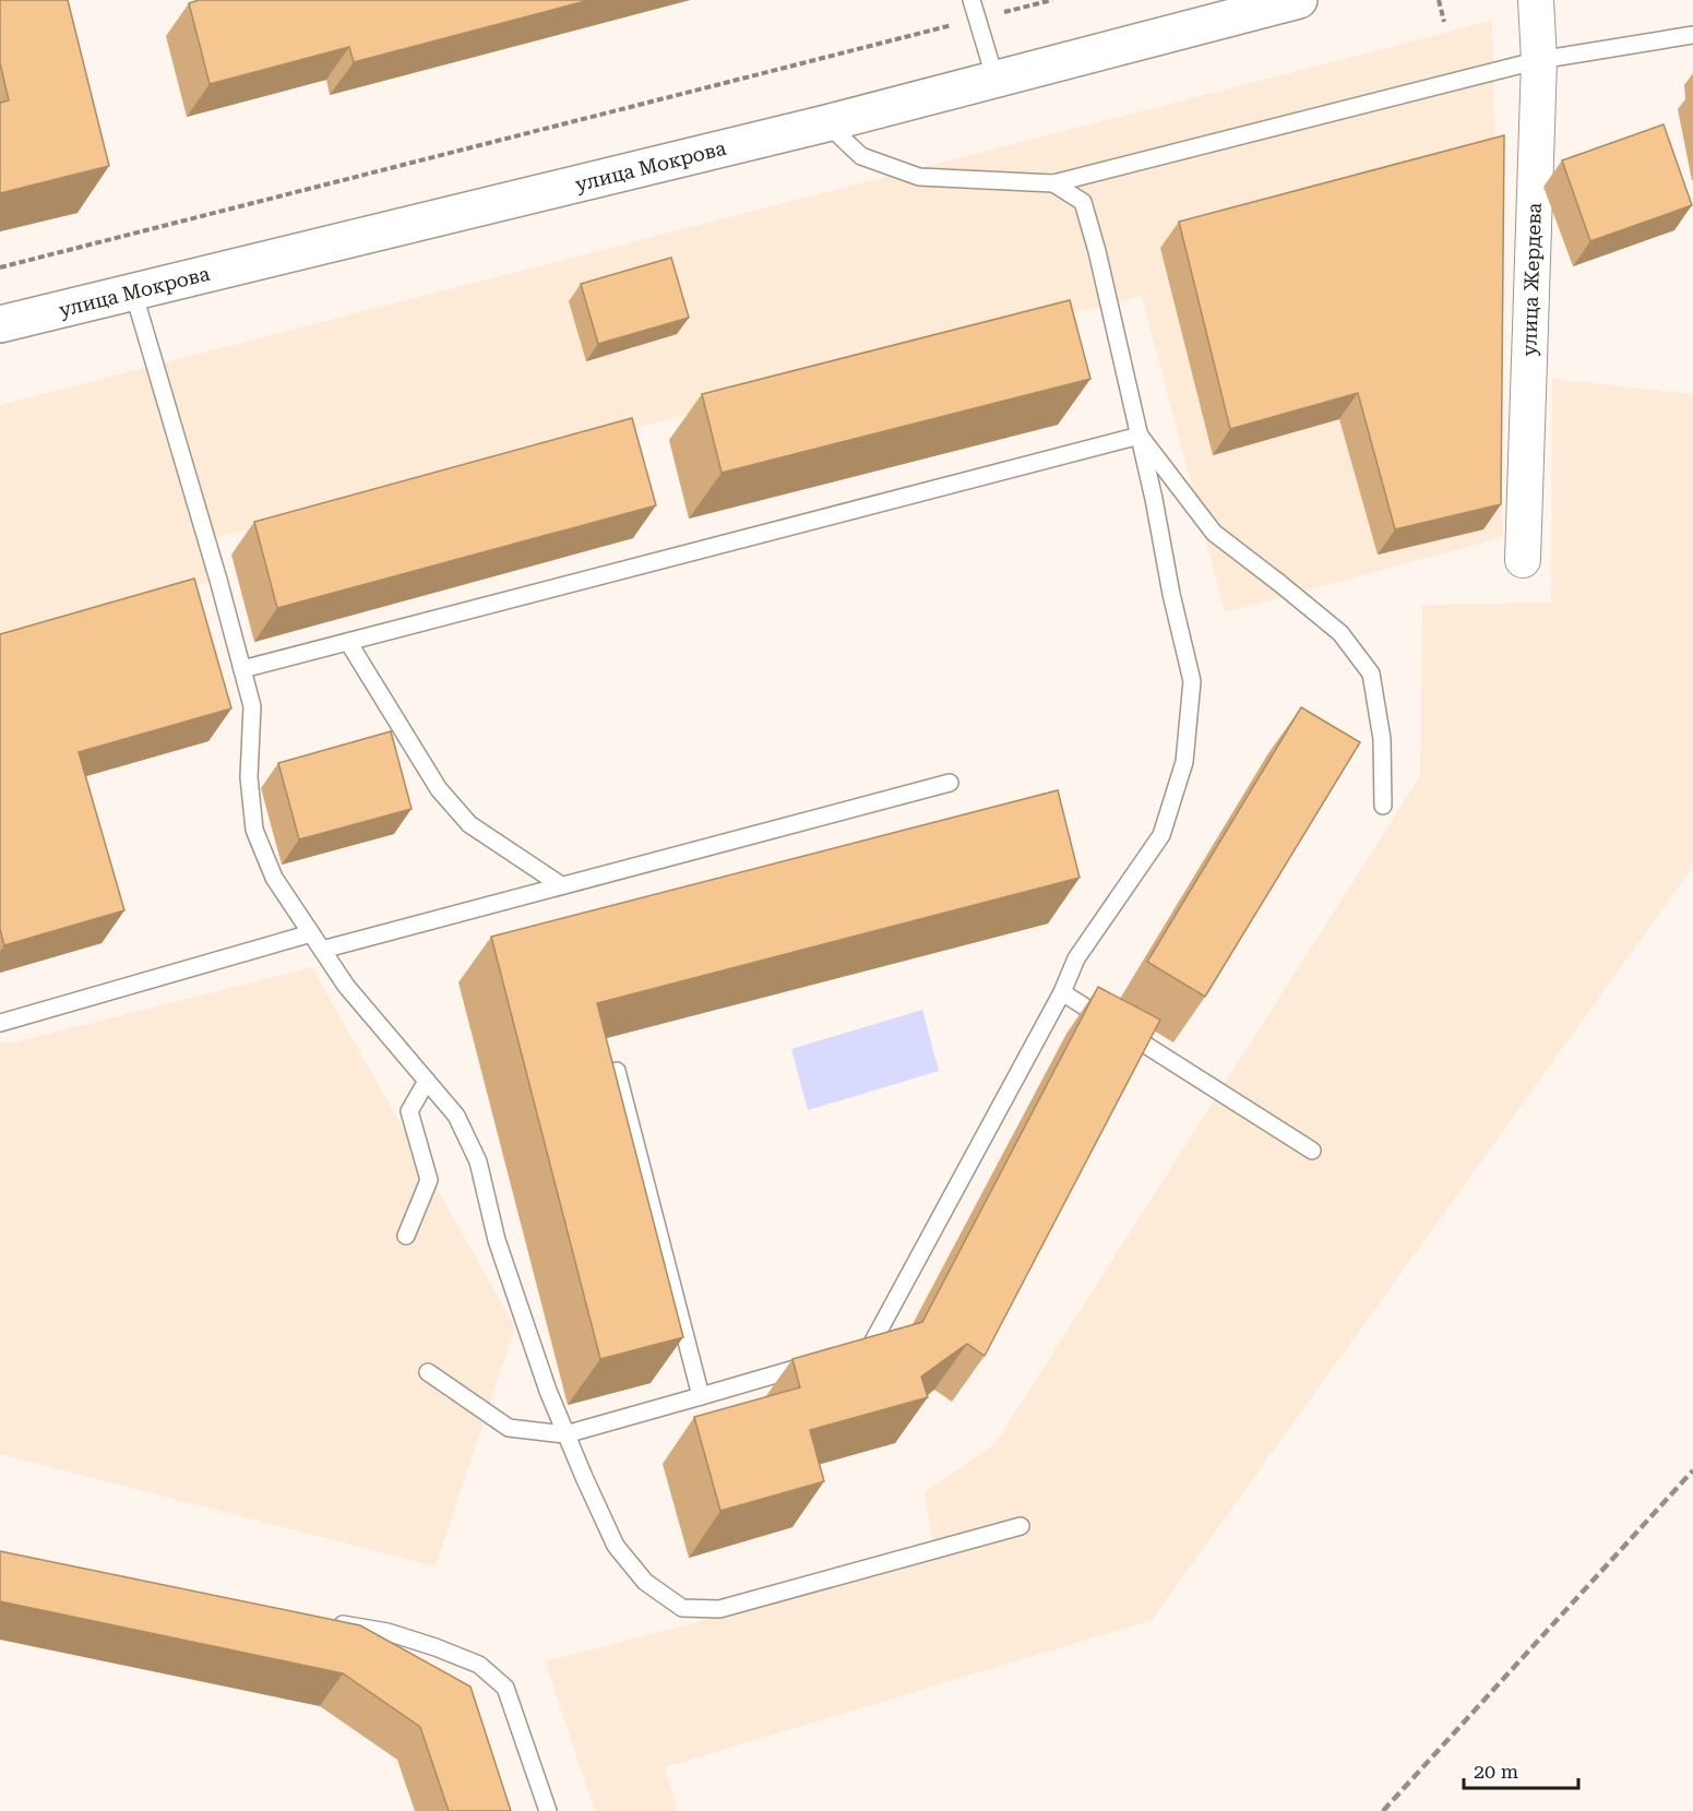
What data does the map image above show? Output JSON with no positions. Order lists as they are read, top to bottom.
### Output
{
  "streets": {
    "main road": ["улица Мокрова"],
    "street": ["улица Жердева"]
  },
  "scale_bar": "20 m"
}
